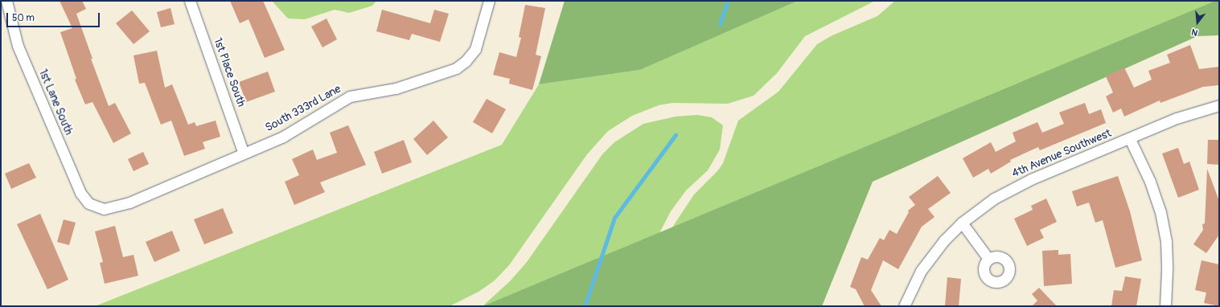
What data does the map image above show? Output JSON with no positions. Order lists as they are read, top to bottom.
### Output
{
  "streets": {
    "street": [
      "1st Place South",
      "1st Lane South",
      "South 333rd Lane",
      "4th Avenue Southwest"
    ]
  },
  "crossings": [
    ["1st Place South", "South 333rd Lane"],
    ["1st Lane South", "South 333rd Lane"]
  ],
  "scale_bar": "50 m",
  "north": "bottom"
}
